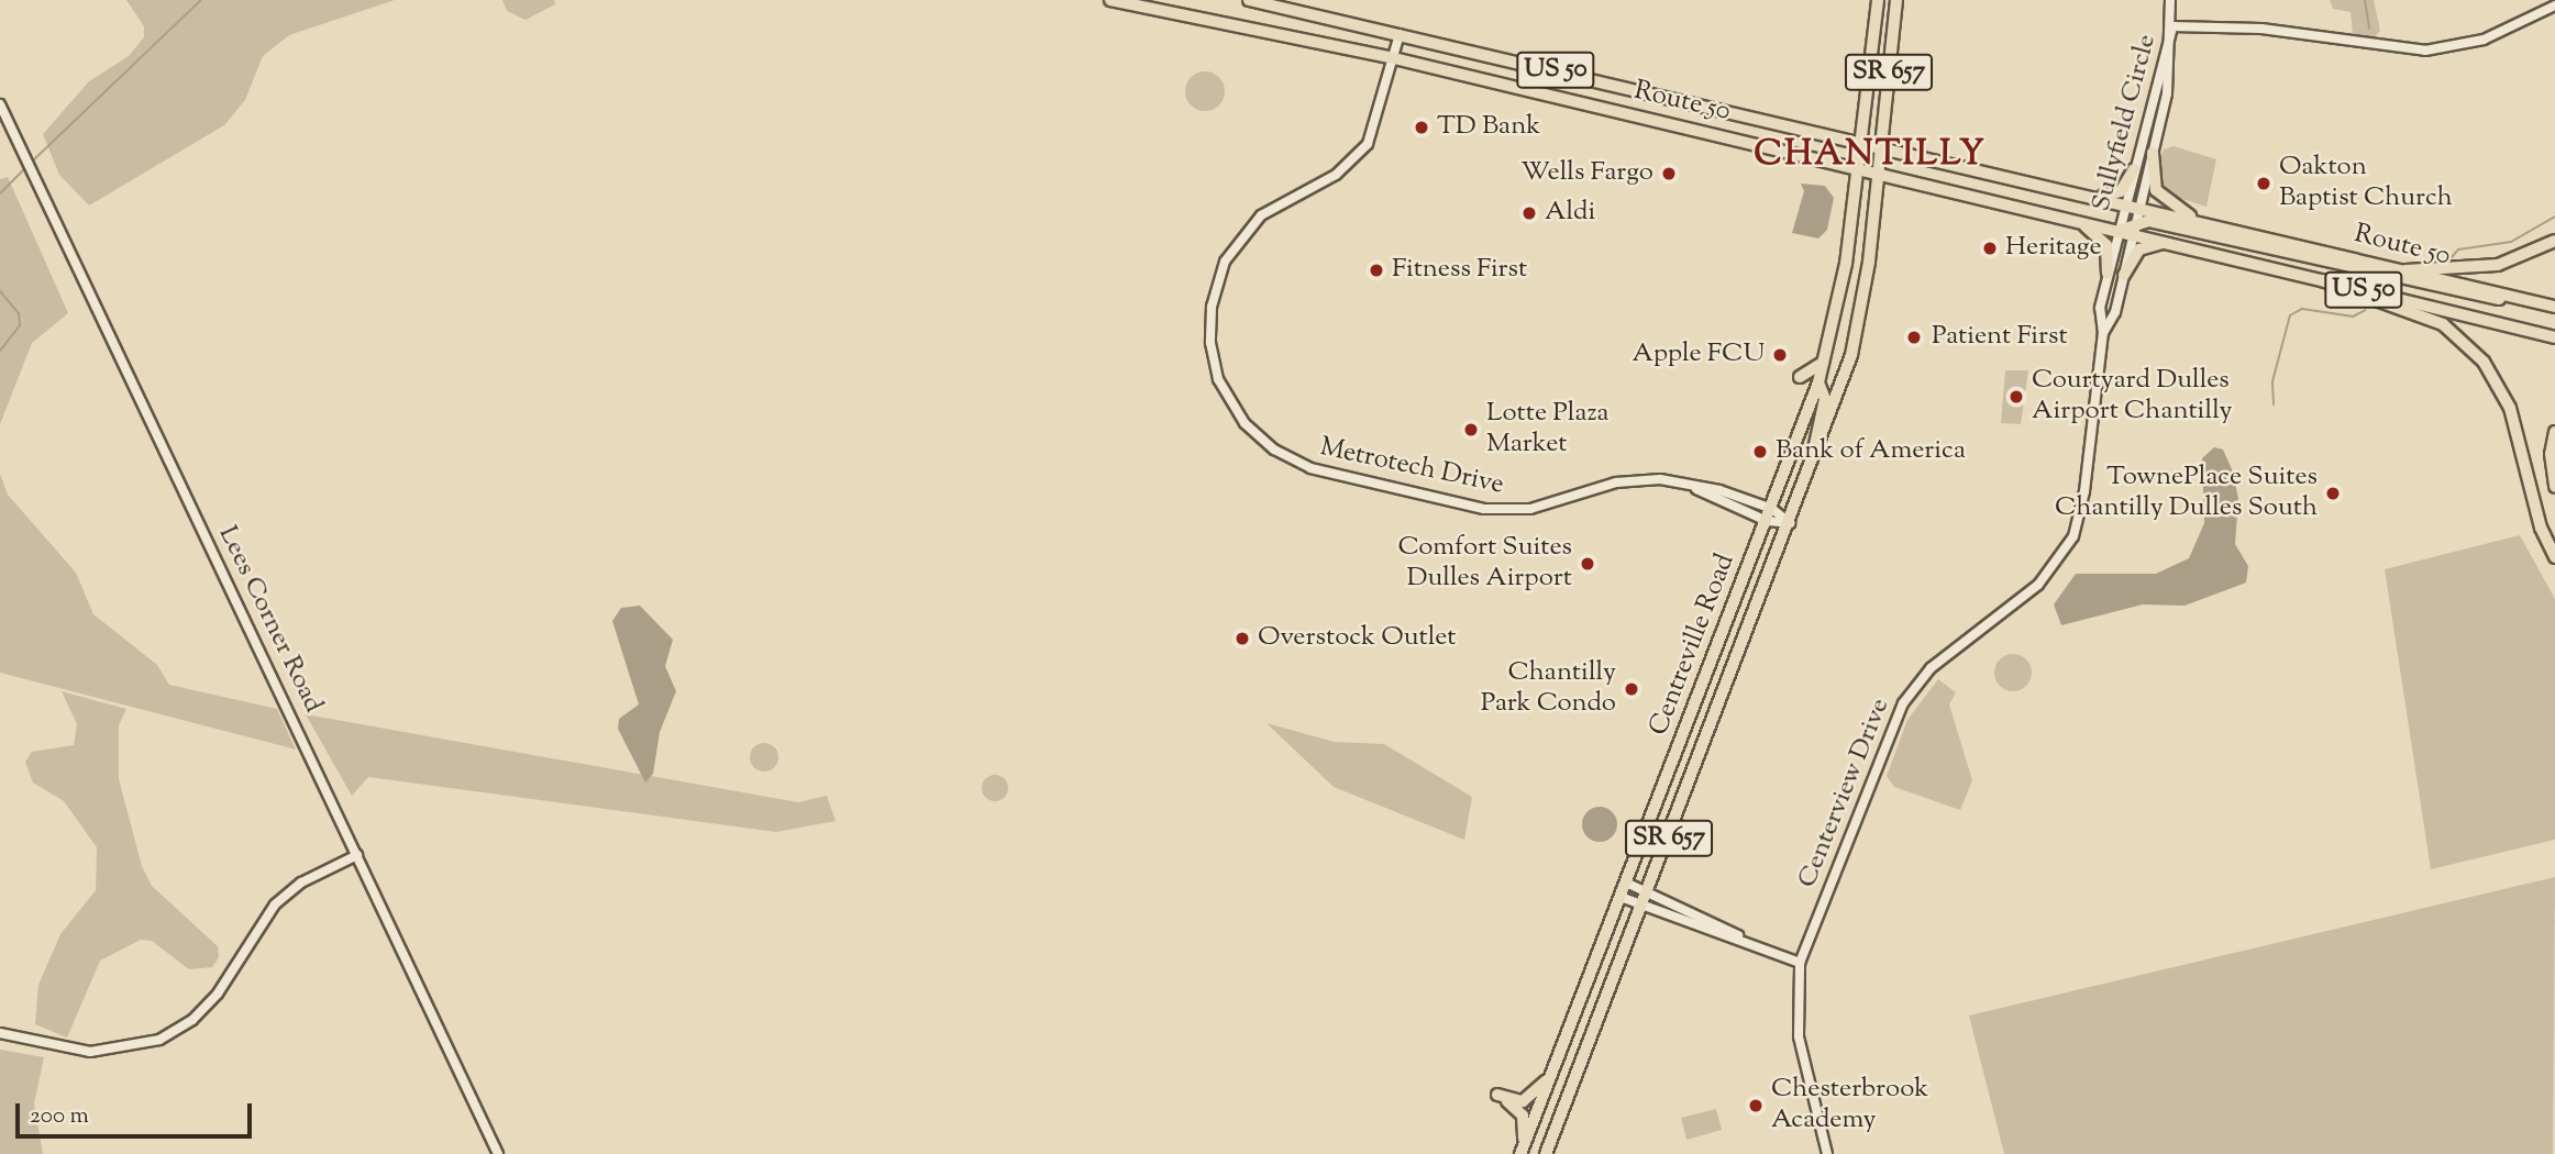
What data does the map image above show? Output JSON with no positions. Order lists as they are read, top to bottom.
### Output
{
  "streets": {
    "highway": ["US 50", "Route 50"],
    "main road": ["SR 657", "Centreville Road"],
    "street": [
      "Sullyfield Circle",
      "Metrotech Drive",
      "Lees Corner Road",
      "Centerview Drive"
    ]
  },
  "crossings": [
    ["SR 657", "Route 50"],
    ["SR 657", "Centreville Road"],
    ["Route 50", "Sullyfield Circle"],
    ["Route 50", "Metrotech Drive"],
    ["Route 50", "Centreville Road"],
    ["Route 50", "Centerview Drive"],
    ["Sullyfield Circle", "Centerview Drive"],
    ["Metrotech Drive", "Centreville Road"]
  ],
  "districts": ["CHANTILLY"],
  "places": [
    "TD Bank",
    "Wells Fargo",
    "Oakton Baptist Church",
    "Aldi",
    "Heritage",
    "Fitness First",
    "Patient First",
    "Apple FCU",
    "Courtyard Dulles Airport Chantilly",
    "Lotte Plaza Market",
    "Bank of America",
    "TownePlace Suites Chantilly Dulles South",
    "Comfort Suites Dulles Airport",
    "Overstock Outlet",
    "Chantilly Park Condo",
    "Chesterbrook Academy"
  ],
  "scale_bar": "200 m"
}
